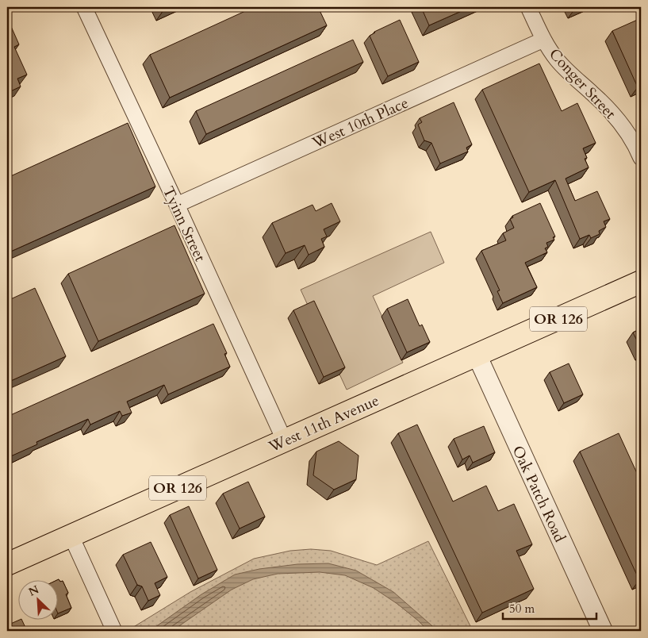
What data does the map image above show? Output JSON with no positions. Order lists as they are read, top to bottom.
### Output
{
  "streets": {
    "main road": ["OR 126", "West 11th Avenue"],
    "street": [
      "Conger Street",
      "West 10th Place",
      "Tyinn Street",
      "Oak Patch Road"
    ]
  },
  "crossings": [
    ["Conger Street", "West 10th Place"],
    ["West 10th Place", "Tyinn Street"],
    ["Tyinn Street", "West 11th Avenue"],
    ["West 11th Avenue", "Oak Patch Road"]
  ],
  "scale_bar": "50 m",
  "north": "top left"
}
